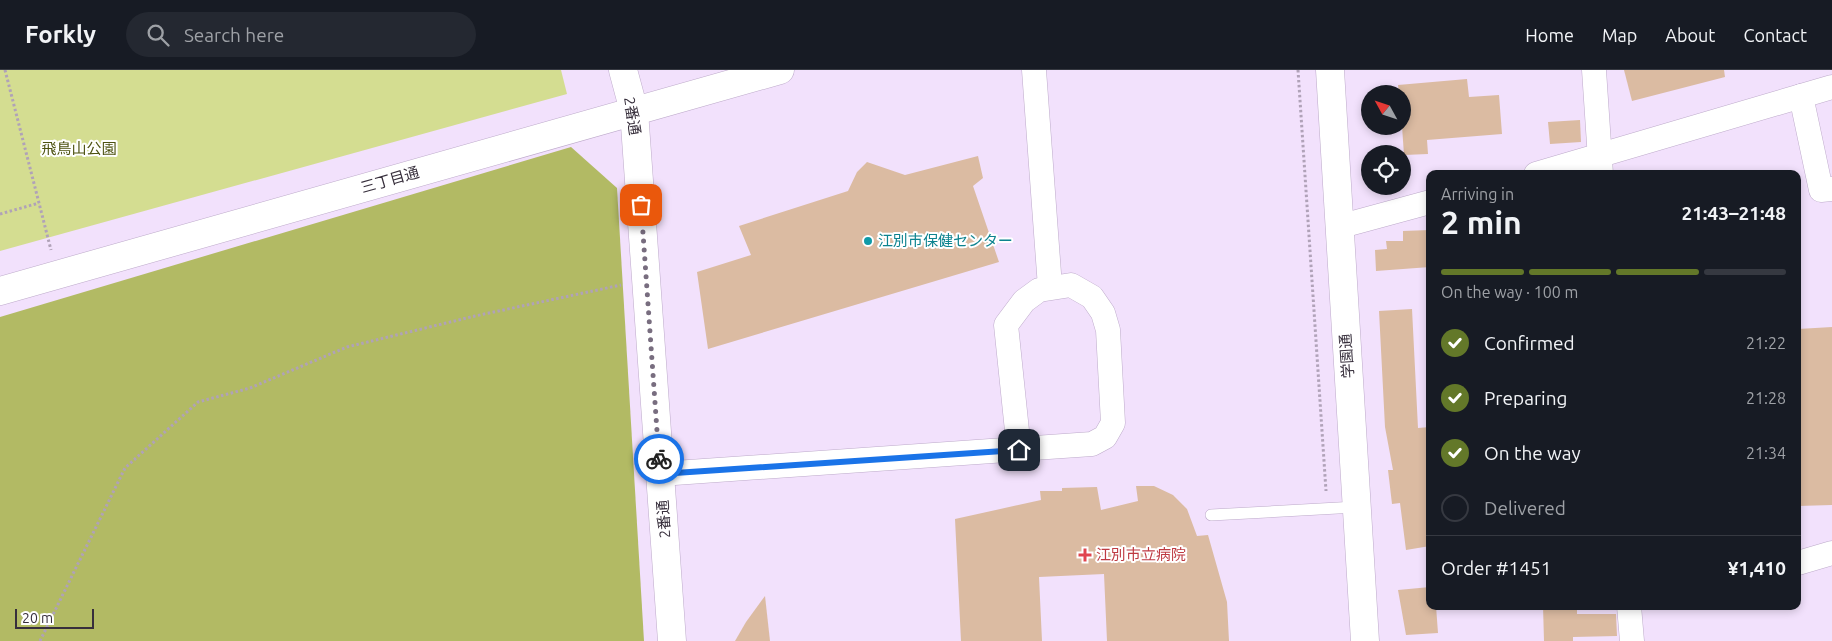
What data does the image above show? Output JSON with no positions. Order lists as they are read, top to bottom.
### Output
{
  "streets": {
    "street": ["2番通", "三丁目通", "学園通"]
  },
  "crossings": [
    ["2番通", "三丁目通"]
  ],
  "parks": ["飛鳥山公園"],
  "places": {
    "other": ["江別市保健センター"],
    "health": ["江別市立病院"]
  },
  "scale_bar": "20 m",
  "north": "top left",
  "page": {
    "header": "Forkly",
    "search": "Search here",
    "nav": [
      "Home",
      "Map",
      "About",
      "Contact"
    ],
    "heading": ["2 min", "Arriving in", "21:43–21:48"],
    "panel": ["Order #1451", "¥1,410"],
    "bar": "On the way · 100 m",
    "list": [
      ["Confirmed", "21:22"],
      ["Preparing", "21:28"],
      ["On the way", "21:34"],
      "Delivered"
    ],
    "scale": "20 m"
  }
}
